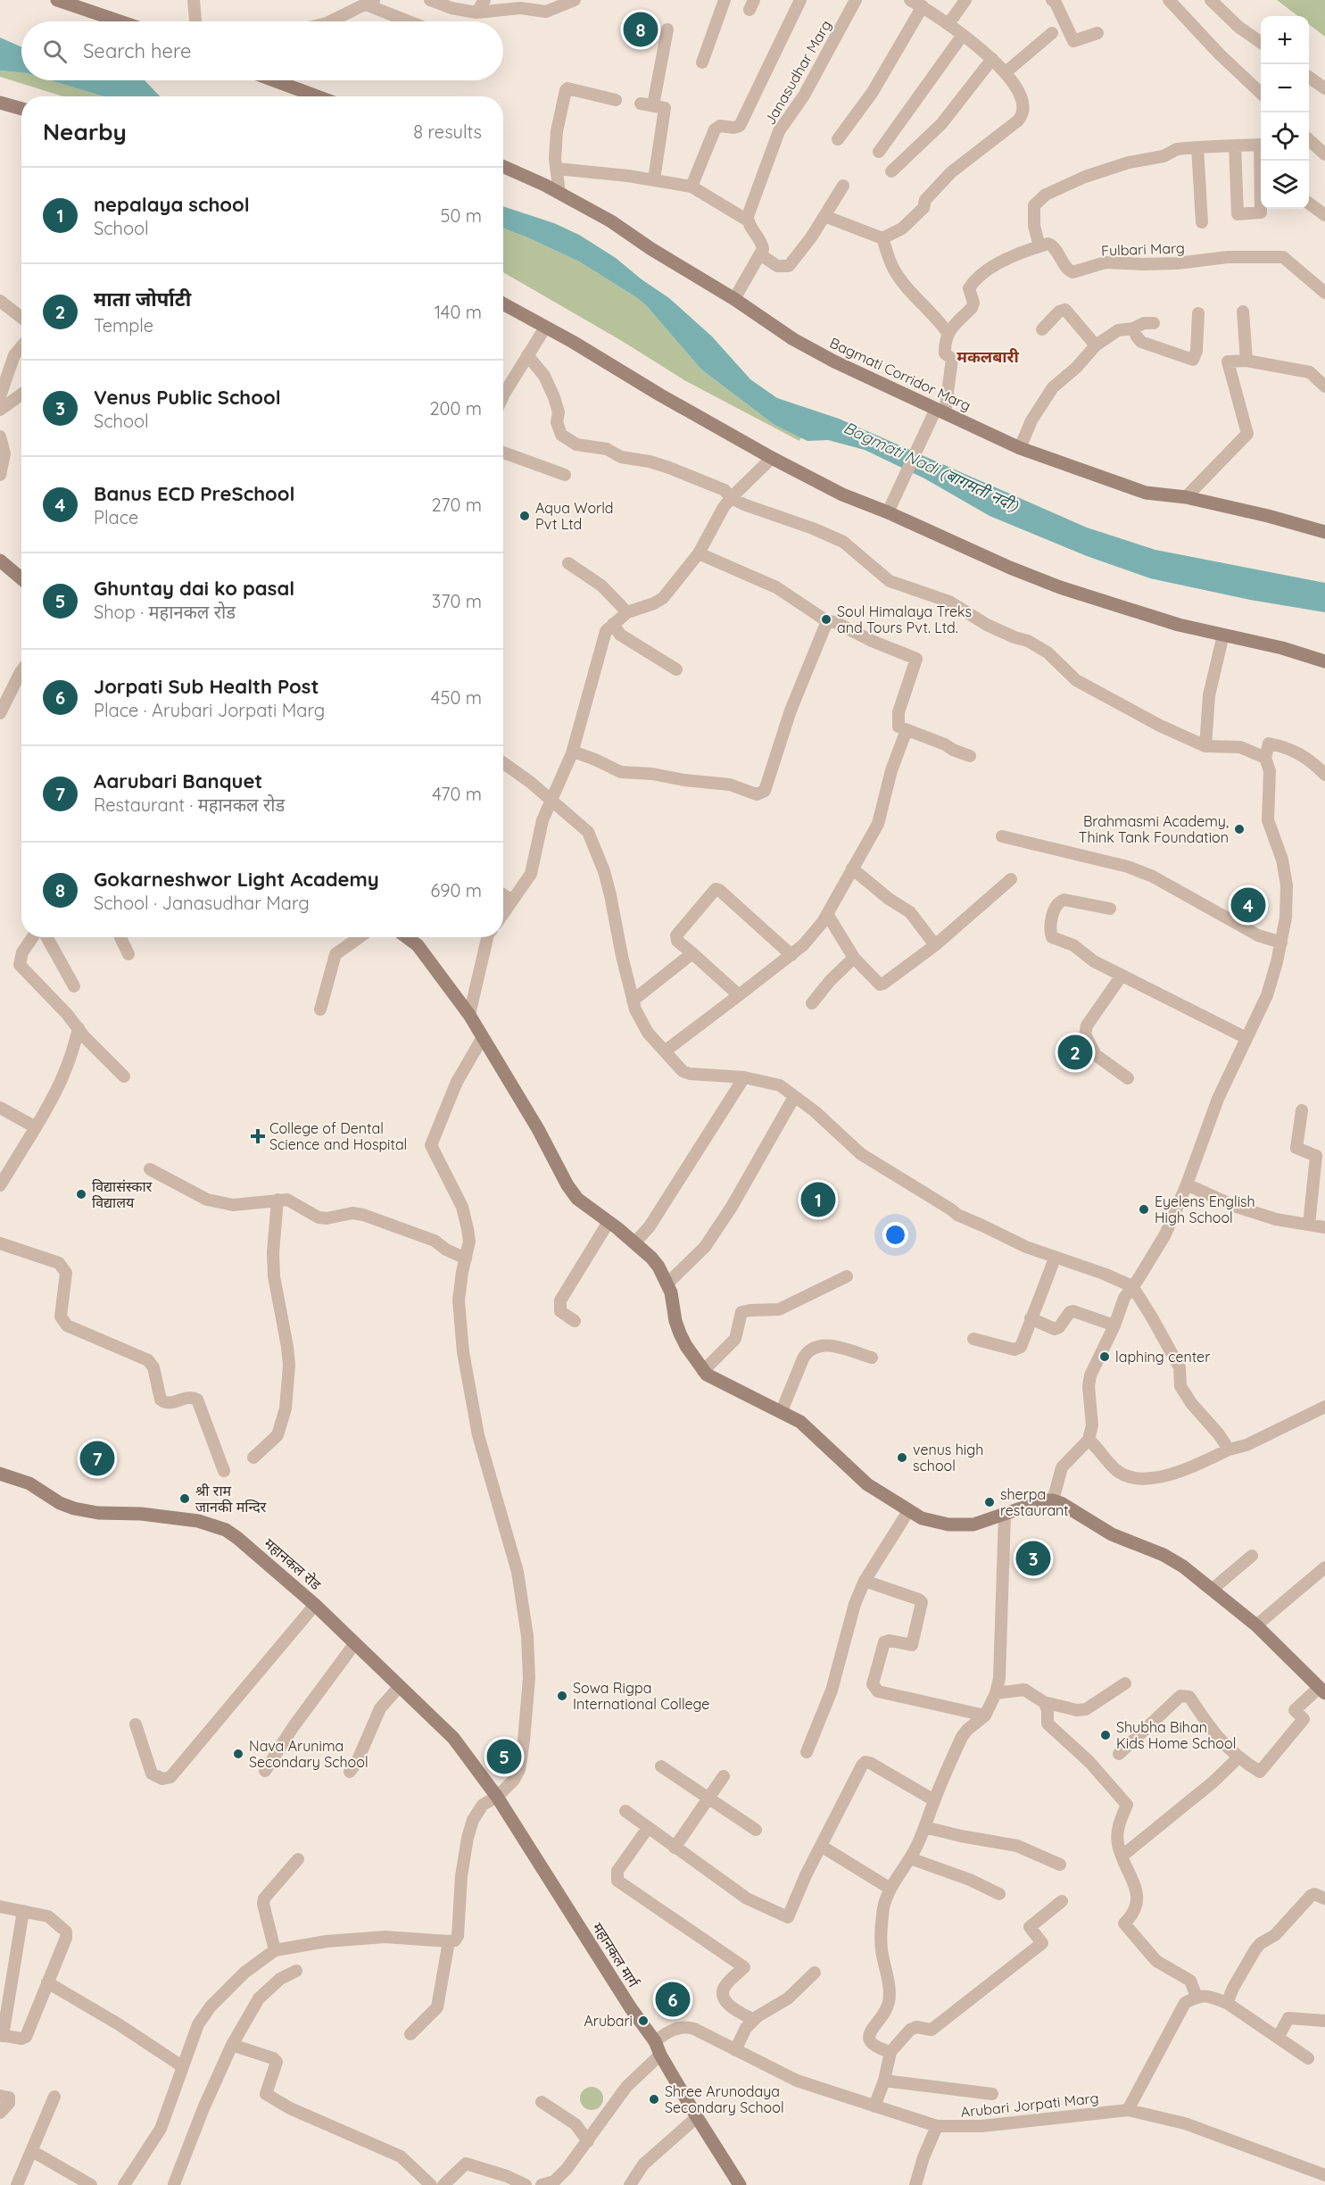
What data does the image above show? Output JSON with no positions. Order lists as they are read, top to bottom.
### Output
{
  "streets": {
    "main road": ["Bagmati Corridor Marg", "महानकल रोड", "महानकल मार्ग"],
    "street": ["Janasudhar Marg", "Fulbari Marg", "Arubari Jorpati Marg"]
  },
  "crossings": [
    ["महानकल रोड", "महानकल मार्ग"],
    ["महानकल मार्ग", "Arubari Jorpati Marg"]
  ],
  "districts": ["मकलबारी"],
  "water": ["Bagmati Nadi (बागमती नदी)"],
  "places": {
    "other": [
      "Aqua World Pvt Ltd",
      "Soul Himalaya Treks and Tours Pvt. Ltd.",
      "Brahmasmi Academy, Think Tank Foundation",
      "विद्यासंस्कार विद्यालय",
      "Eyelens English High School",
      "laphing center",
      "venus high school",
      "श्री राम जानकी मन्दिर",
      "sherpa restaurant",
      "Sowa Rigpa International College",
      "Shubha Bihan Kids Home School",
      "Nava Arunima Secondary School",
      "Arubari",
      "Shree Arunodaya Secondary School"
    ],
    "health": ["College of Dental Science and Hospital"]
  },
  "page": {
    "pins": [
      "8",
      "4",
      "2",
      "1",
      "7",
      "3",
      "5",
      "6"
    ],
    "map_buttons": ["+", "−"],
    "search": "Search here",
    "heading": ["Nearby", "8 results"],
    "list": [
      {
        "mark": "1",
        "name": "nepalaya school",
        "note": "School",
        "value": "50 m"
      },
      {
        "mark": "2",
        "name": "माता जोर्पाटी",
        "note": "Temple",
        "value": "140 m"
      },
      {
        "mark": "3",
        "name": "Venus Public School",
        "note": "School",
        "value": "200 m"
      },
      {
        "mark": "4",
        "name": "Banus ECD PreSchool",
        "note": "Place",
        "value": "270 m"
      },
      {
        "mark": "5",
        "name": "Ghuntay dai ko pasal",
        "note": "Shop · महानकल रोड",
        "value": "370 m"
      },
      {
        "mark": "6",
        "name": "Jorpati Sub Health Post",
        "note": "Place · Arubari Jorpati Marg",
        "value": "450 m"
      },
      {
        "mark": "7",
        "name": "Aarubari Banquet",
        "note": "Restaurant · महानकल रोड",
        "value": "470 m"
      },
      {
        "mark": "8",
        "name": "Gokarneshwor Light Academy",
        "note": "School · Janasudhar Marg",
        "value": "690 m"
      }
    ]
  }
}
